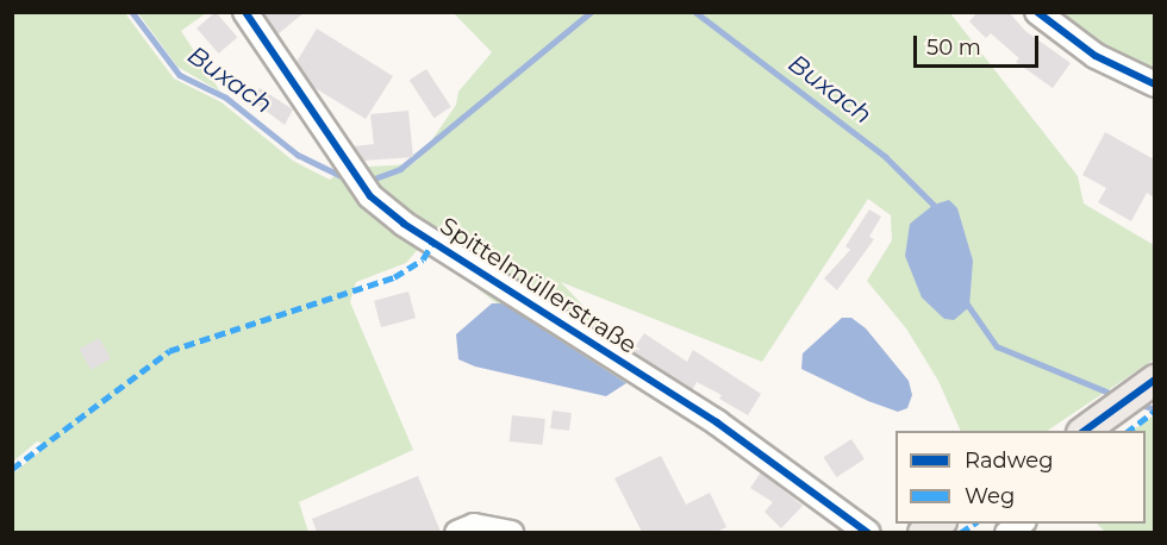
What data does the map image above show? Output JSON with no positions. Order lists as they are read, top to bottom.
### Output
{
  "streets": {
    "street": ["Spittelmüllerstraße"]
  },
  "water": ["Buxach"],
  "legend": ["Radweg", "Weg"],
  "scale_bar": "50 m"
}
